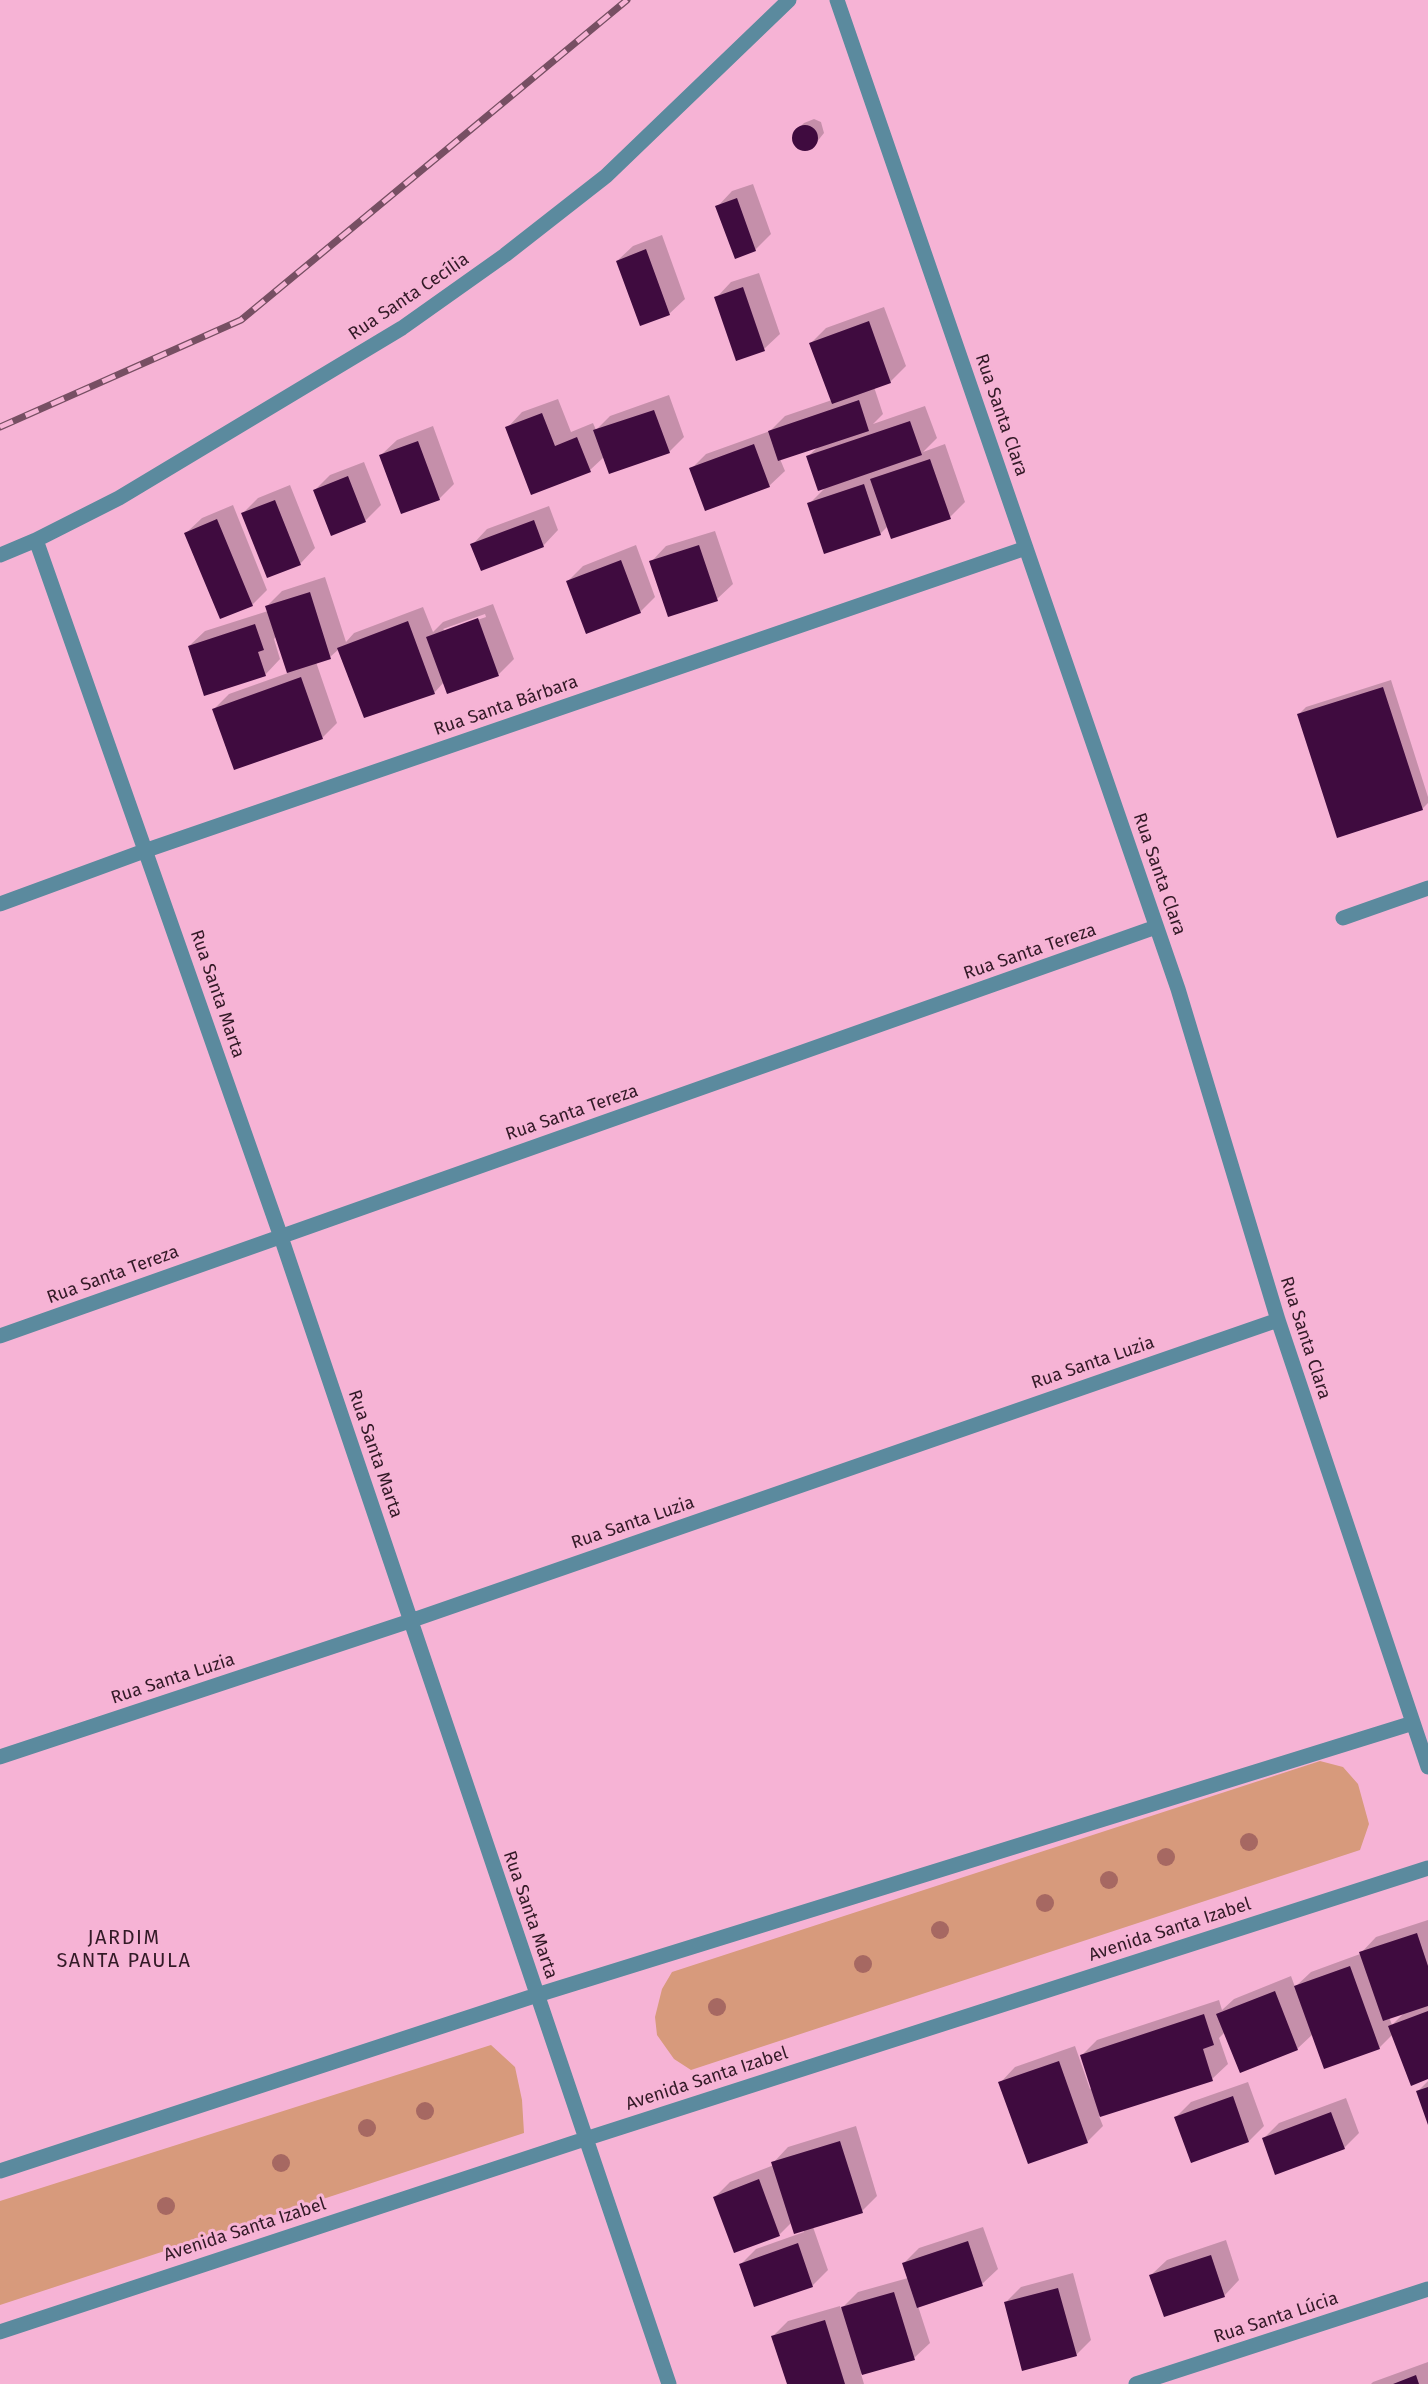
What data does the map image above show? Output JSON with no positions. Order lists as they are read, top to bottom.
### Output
{
  "streets": {
    "street": [
      "Rua Santa Cecília",
      "Rua Santa Clara",
      "Rua Santa Bárbara",
      "Rua Santa Tereza",
      "Rua Santa Marta",
      "Rua Santa Luzia",
      "Avenida Santa Izabel",
      "Rua Santa Lúcia"
    ]
  },
  "crossings": [
    ["Rua Santa Cecília", "Rua Santa Marta"],
    ["Rua Santa Clara", "Rua Santa Bárbara"],
    ["Rua Santa Clara", "Rua Santa Tereza"],
    ["Rua Santa Clara", "Rua Santa Luzia"],
    ["Rua Santa Bárbara", "Rua Santa Marta"],
    ["Rua Santa Tereza", "Rua Santa Marta"],
    ["Rua Santa Marta", "Rua Santa Luzia"],
    ["Rua Santa Marta", "Avenida Santa Izabel"]
  ],
  "districts": ["JARDIM SANTA PAULA"]
}
